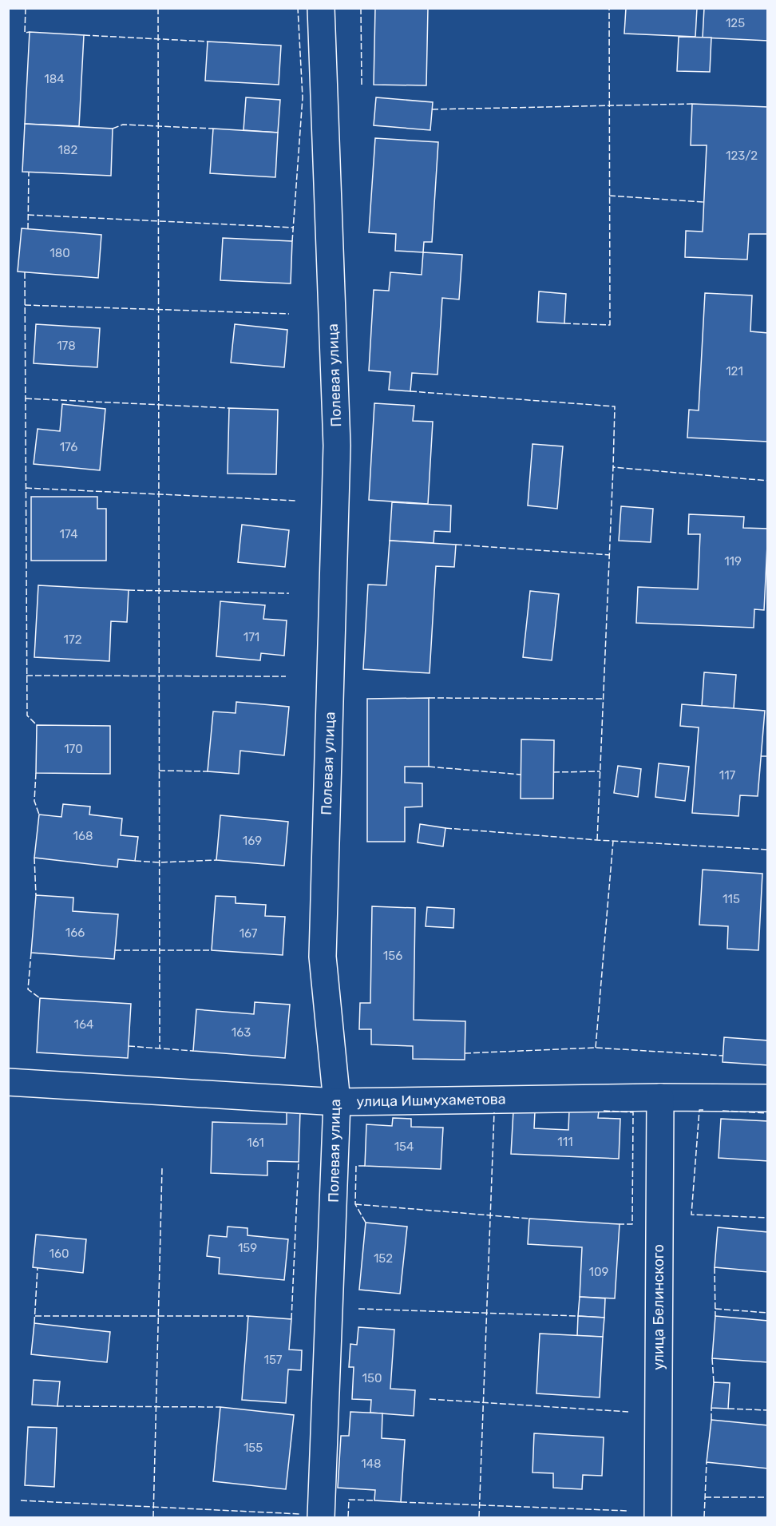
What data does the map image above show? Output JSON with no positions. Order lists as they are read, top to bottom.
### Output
{
  "streets": {
    "street": ["Полевая улица", "улица Ишмухаметова", "улица Белинского"]
  },
  "crossings": [
    ["Полевая улица", "улица Ишмухаметова"],
    ["улица Ишмухаметова", "улица Белинского"]
  ],
  "house_numbers": [
    "125",
    "184",
    "182",
    "123/2",
    "180",
    "178",
    "121",
    "176",
    "174",
    "119",
    "171",
    "172",
    "170",
    "117",
    "168",
    "169",
    "115",
    "166",
    "167",
    "156",
    "164",
    "163",
    "111",
    "161",
    "154",
    "159",
    "160",
    "152",
    "109",
    "157",
    "150",
    "155",
    "148"
  ]
}
